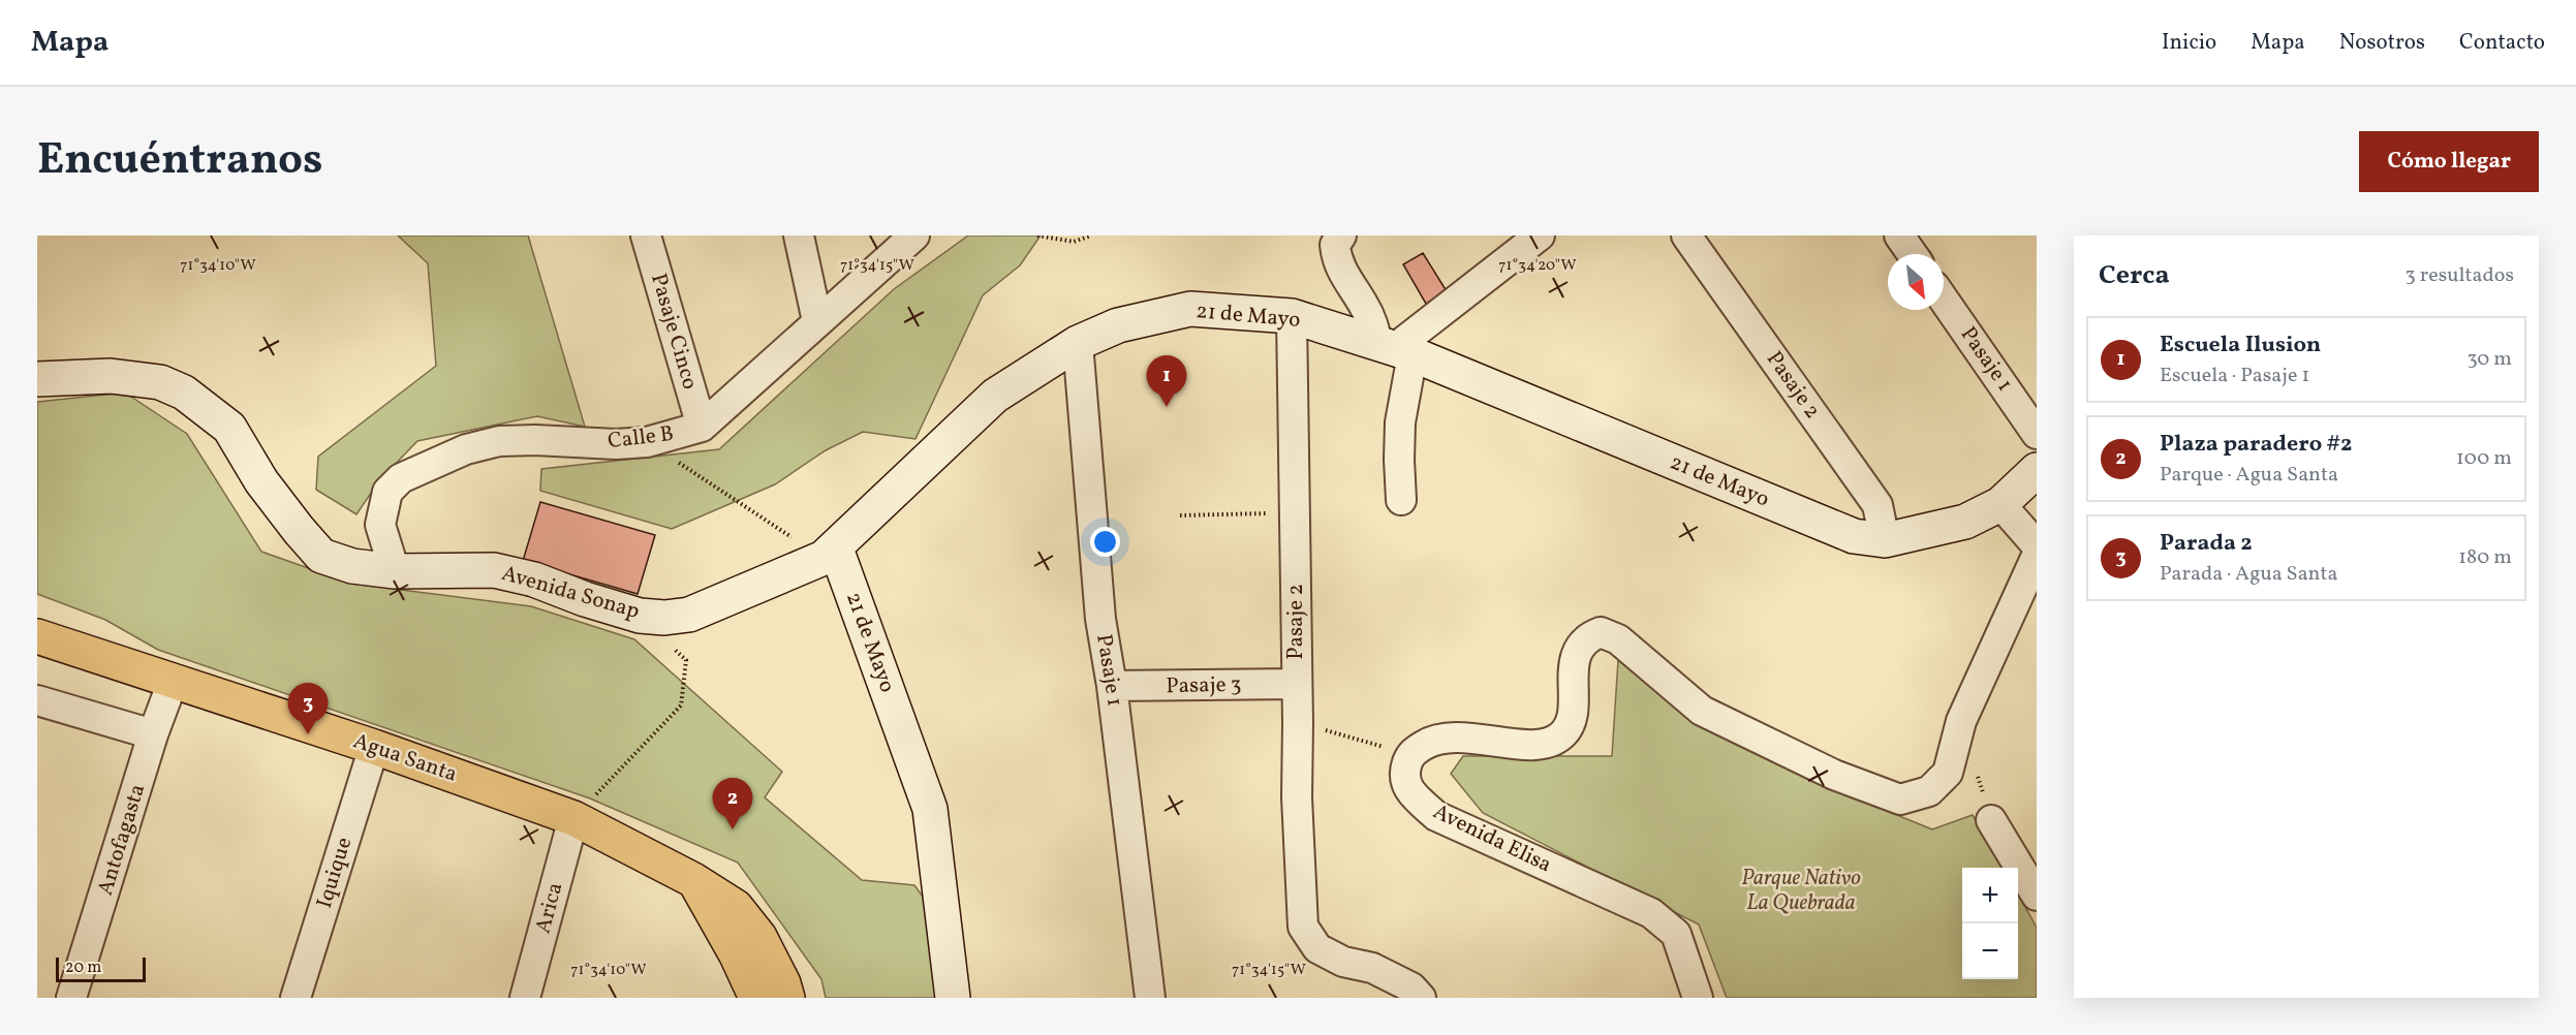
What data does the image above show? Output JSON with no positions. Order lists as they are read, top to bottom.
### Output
{
  "streets": {
    "main road": ["Agua Santa"],
    "street": [
      "21 de Mayo",
      "Pasaje Cinco",
      "Pasaje 1",
      "Pasaje 2",
      "Calle B",
      "Avenida Sonap",
      "Pasaje 3",
      "Avenida Elisa",
      "Antofagasta",
      "Iquique",
      "Arica"
    ]
  },
  "crossings": [
    ["21 de Mayo", "Pasaje 1"],
    ["21 de Mayo", "Pasaje 2"],
    ["21 de Mayo", "Avenida Sonap"],
    ["Pasaje Cinco", "Calle B"],
    ["Pasaje 1", "Pasaje 3"],
    ["Pasaje 2", "Pasaje 3"],
    ["Calle B", "Avenida Sonap"],
    ["Agua Santa", "Antofagasta"],
    ["Agua Santa", "Iquique"],
    ["Agua Santa", "Arica"]
  ],
  "parks": ["Parque Nativo La Quebrada"],
  "scale_bar": "20 m",
  "north": "bottom right",
  "page": {
    "header": "Mapa",
    "nav": [
      "Inicio",
      "Mapa",
      "Nosotros",
      "Contacto"
    ],
    "title": "Encuéntranos",
    "buttons": "Cómo llegar",
    "heading": ["Cerca", "3 resultados"],
    "list": [
      {
        "mark": "1",
        "name": "Escuela Ilusion",
        "note": "Escuela · Pasaje 1",
        "value": "30 m"
      },
      {
        "mark": "2",
        "name": "Plaza paradero #2",
        "note": "Parque · Agua Santa",
        "value": "100 m"
      },
      {
        "mark": "3",
        "name": "Parada 2",
        "note": "Parada · Agua Santa",
        "value": "180 m"
      }
    ],
    "pins": ["1", "3", "2"],
    "map_buttons": ["+", "−"],
    "scale": "20 m"
  },
  "coordinates": ["71°34'10\"W", "71°34'20\"W", "71°34'15\"W"]
}
